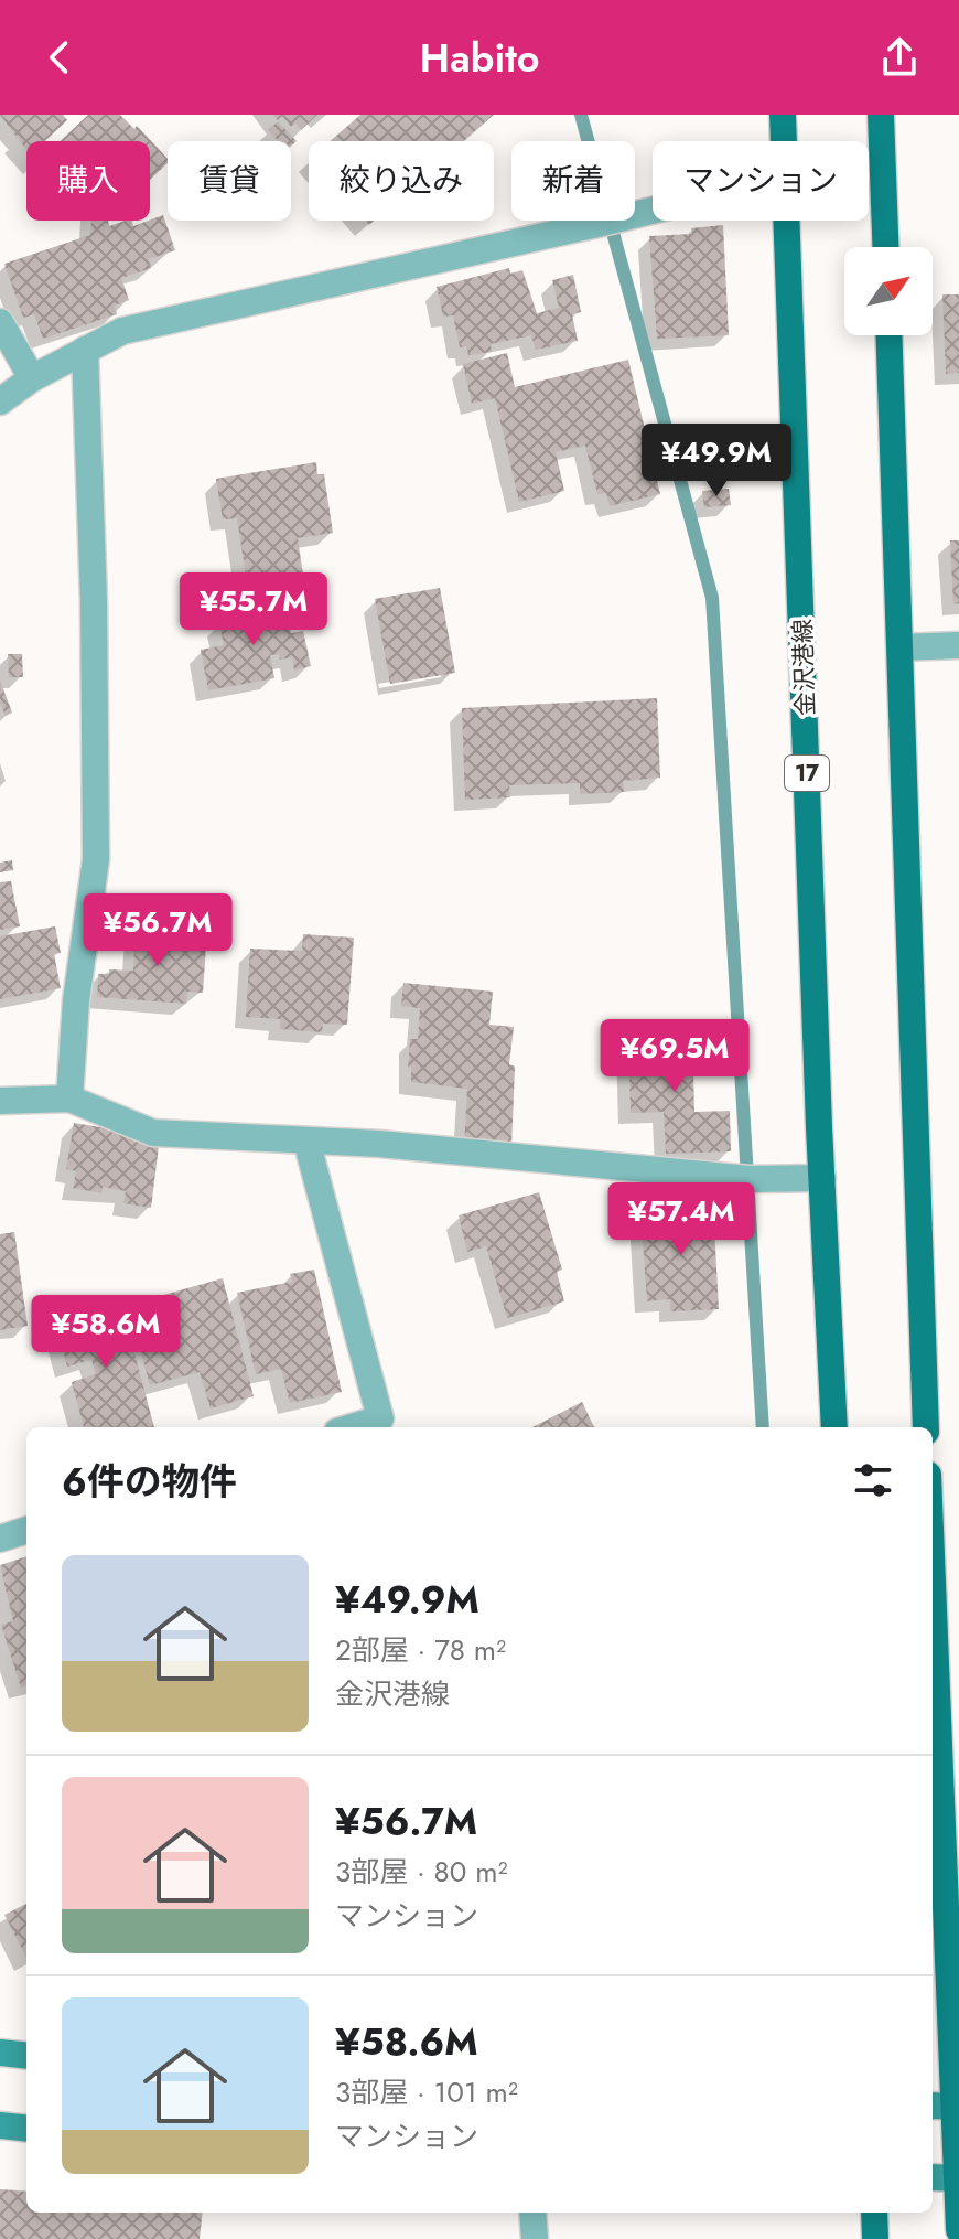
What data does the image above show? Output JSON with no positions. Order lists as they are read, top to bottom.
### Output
{
  "streets": {
    "main road": ["金沢港線", "17"]
  },
  "north": "top right",
  "page": {
    "header": "Habito",
    "chip": [
      "購入",
      "賃貸",
      "絞り込み",
      "新着",
      "マンション"
    ],
    "price": [
      "¥49.9M",
      "¥55.7M",
      "¥56.7M",
      "¥69.5M",
      "¥57.4M",
      "¥58.6M"
    ],
    "heading": "6件の物件",
    "list": [
      {
        "name": "¥49.9M",
        "note": "2部屋 · 78 m² · 金沢港線"
      },
      {
        "name": "¥56.7M",
        "note": "3部屋 · 80 m² · マンション"
      },
      {
        "name": "¥58.6M",
        "note": "3部屋 · 101 m² · マンション"
      }
    ]
  }
}
